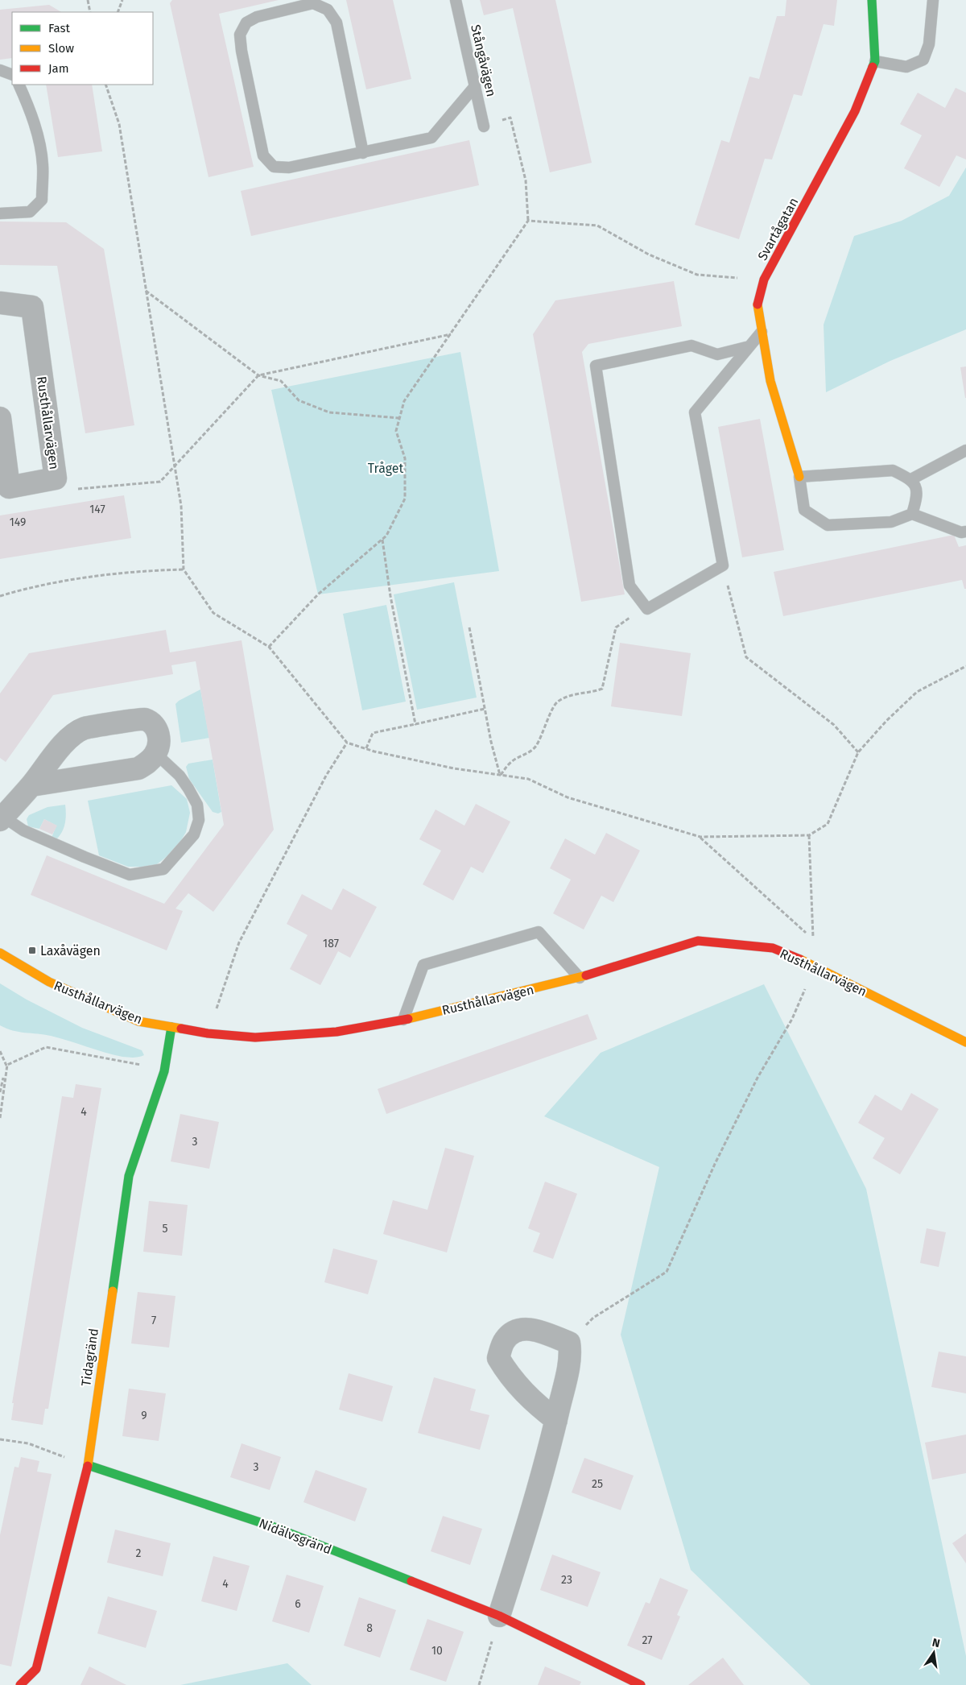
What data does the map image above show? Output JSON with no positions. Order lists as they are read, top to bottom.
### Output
{
  "streets": {
    "street": [
      "Svartågatan",
      "Rusthållarvägen",
      "Tidagränd",
      "Nidälvsgränd"
    ],
    "lane": ["Stångåvägen"]
  },
  "crossings": [
    ["Rusthållarvägen", "Tidagränd"],
    ["Tidagränd", "Nidälvsgränd"]
  ],
  "parks": ["Tråget"],
  "places": {
    "transit": ["Laxåvägen"]
  },
  "house_numbers": [
    "147",
    "149",
    "187",
    "4",
    "3",
    "5",
    "7",
    "9",
    "3",
    "25",
    "2",
    "23",
    "4",
    "6",
    "8",
    "27",
    "10"
  ],
  "legend": ["Fast", "Slow", "Jam"],
  "north": "top"
}
